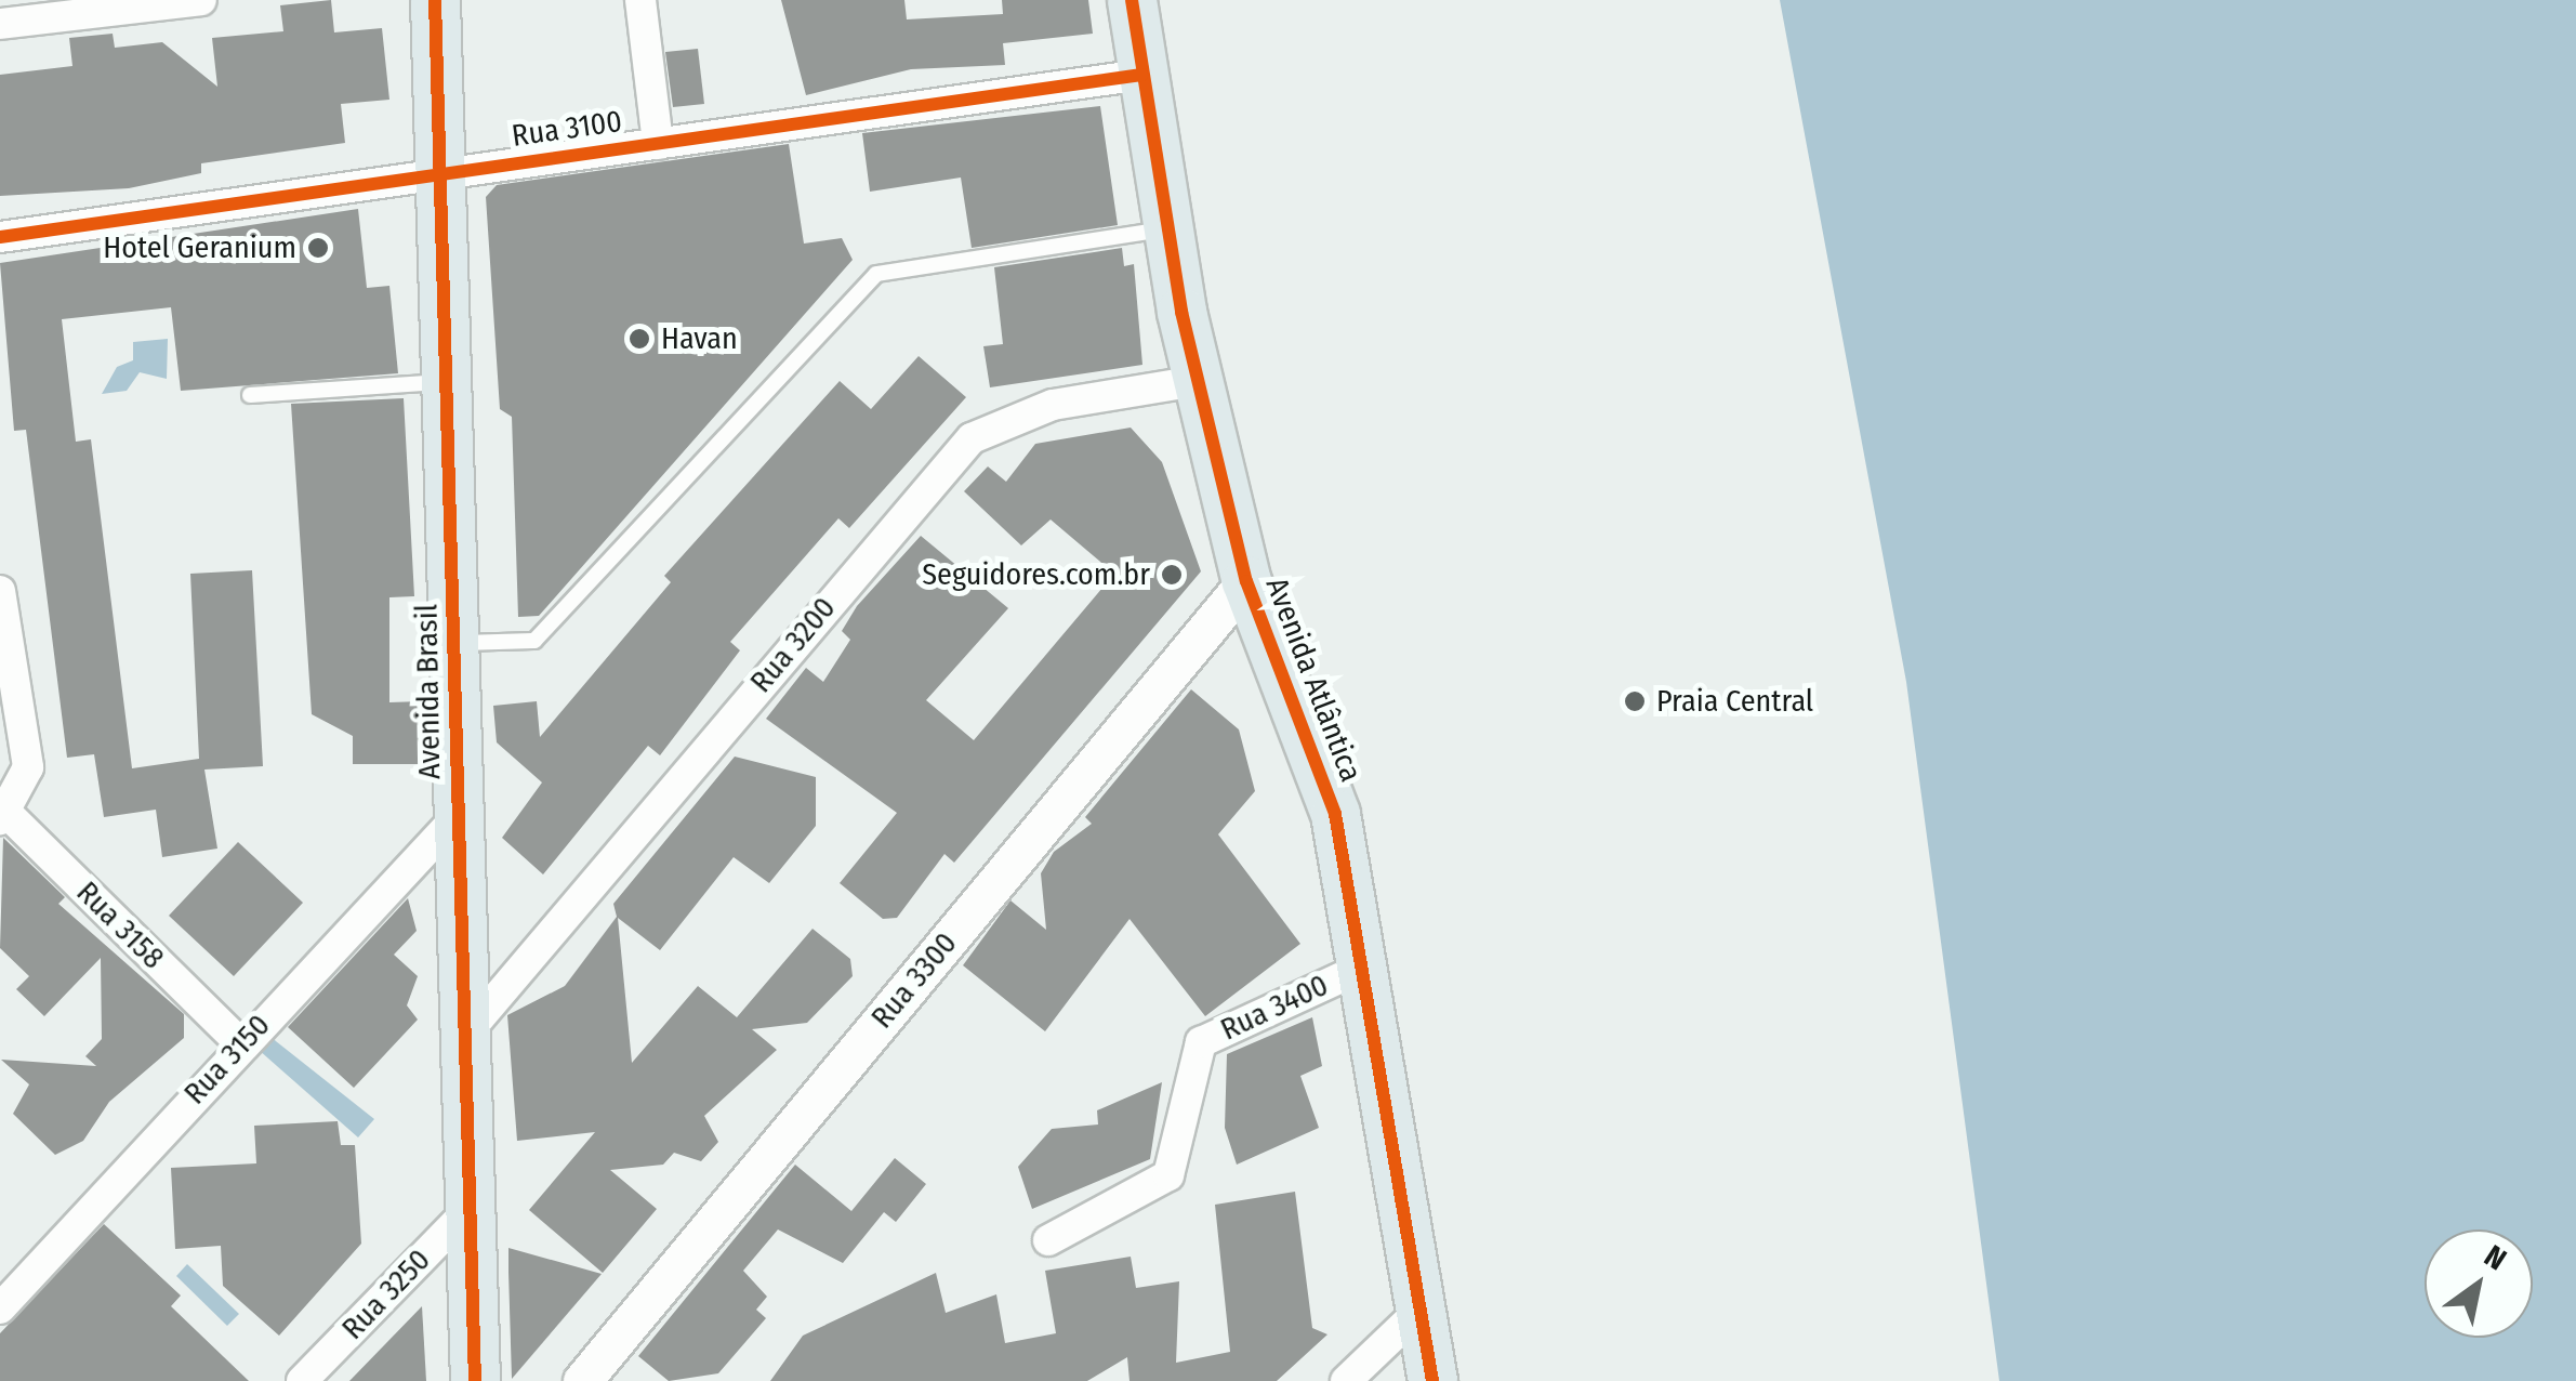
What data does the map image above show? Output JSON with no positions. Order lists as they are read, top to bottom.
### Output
{
  "streets": {
    "main road": ["Avenida Atlântica", "Avenida Brasil"],
    "street": [
      "Rua 3100",
      "Rua 3200",
      "Rua 3158",
      "Rua 3300",
      "Rua 3400",
      "Rua 3150",
      "Rua 3250"
    ]
  },
  "crossings": [
    ["Rua 3100", "Avenida Atlântica"],
    ["Rua 3100", "Avenida Brasil"],
    ["Rua 3200", "Avenida Atlântica"],
    ["Rua 3200", "Avenida Brasil"],
    ["Avenida Atlântica", "Rua 3300"],
    ["Avenida Atlântica", "Rua 3400"],
    ["Avenida Brasil", "Rua 3150"],
    ["Avenida Brasil", "Rua 3250"],
    ["Rua 3158", "Rua 3150"]
  ],
  "places": [
    "Hotel Geranium",
    "Havan",
    "Seguidores.com.br",
    "Praia Central"
  ],
  "north": "top right"
}
